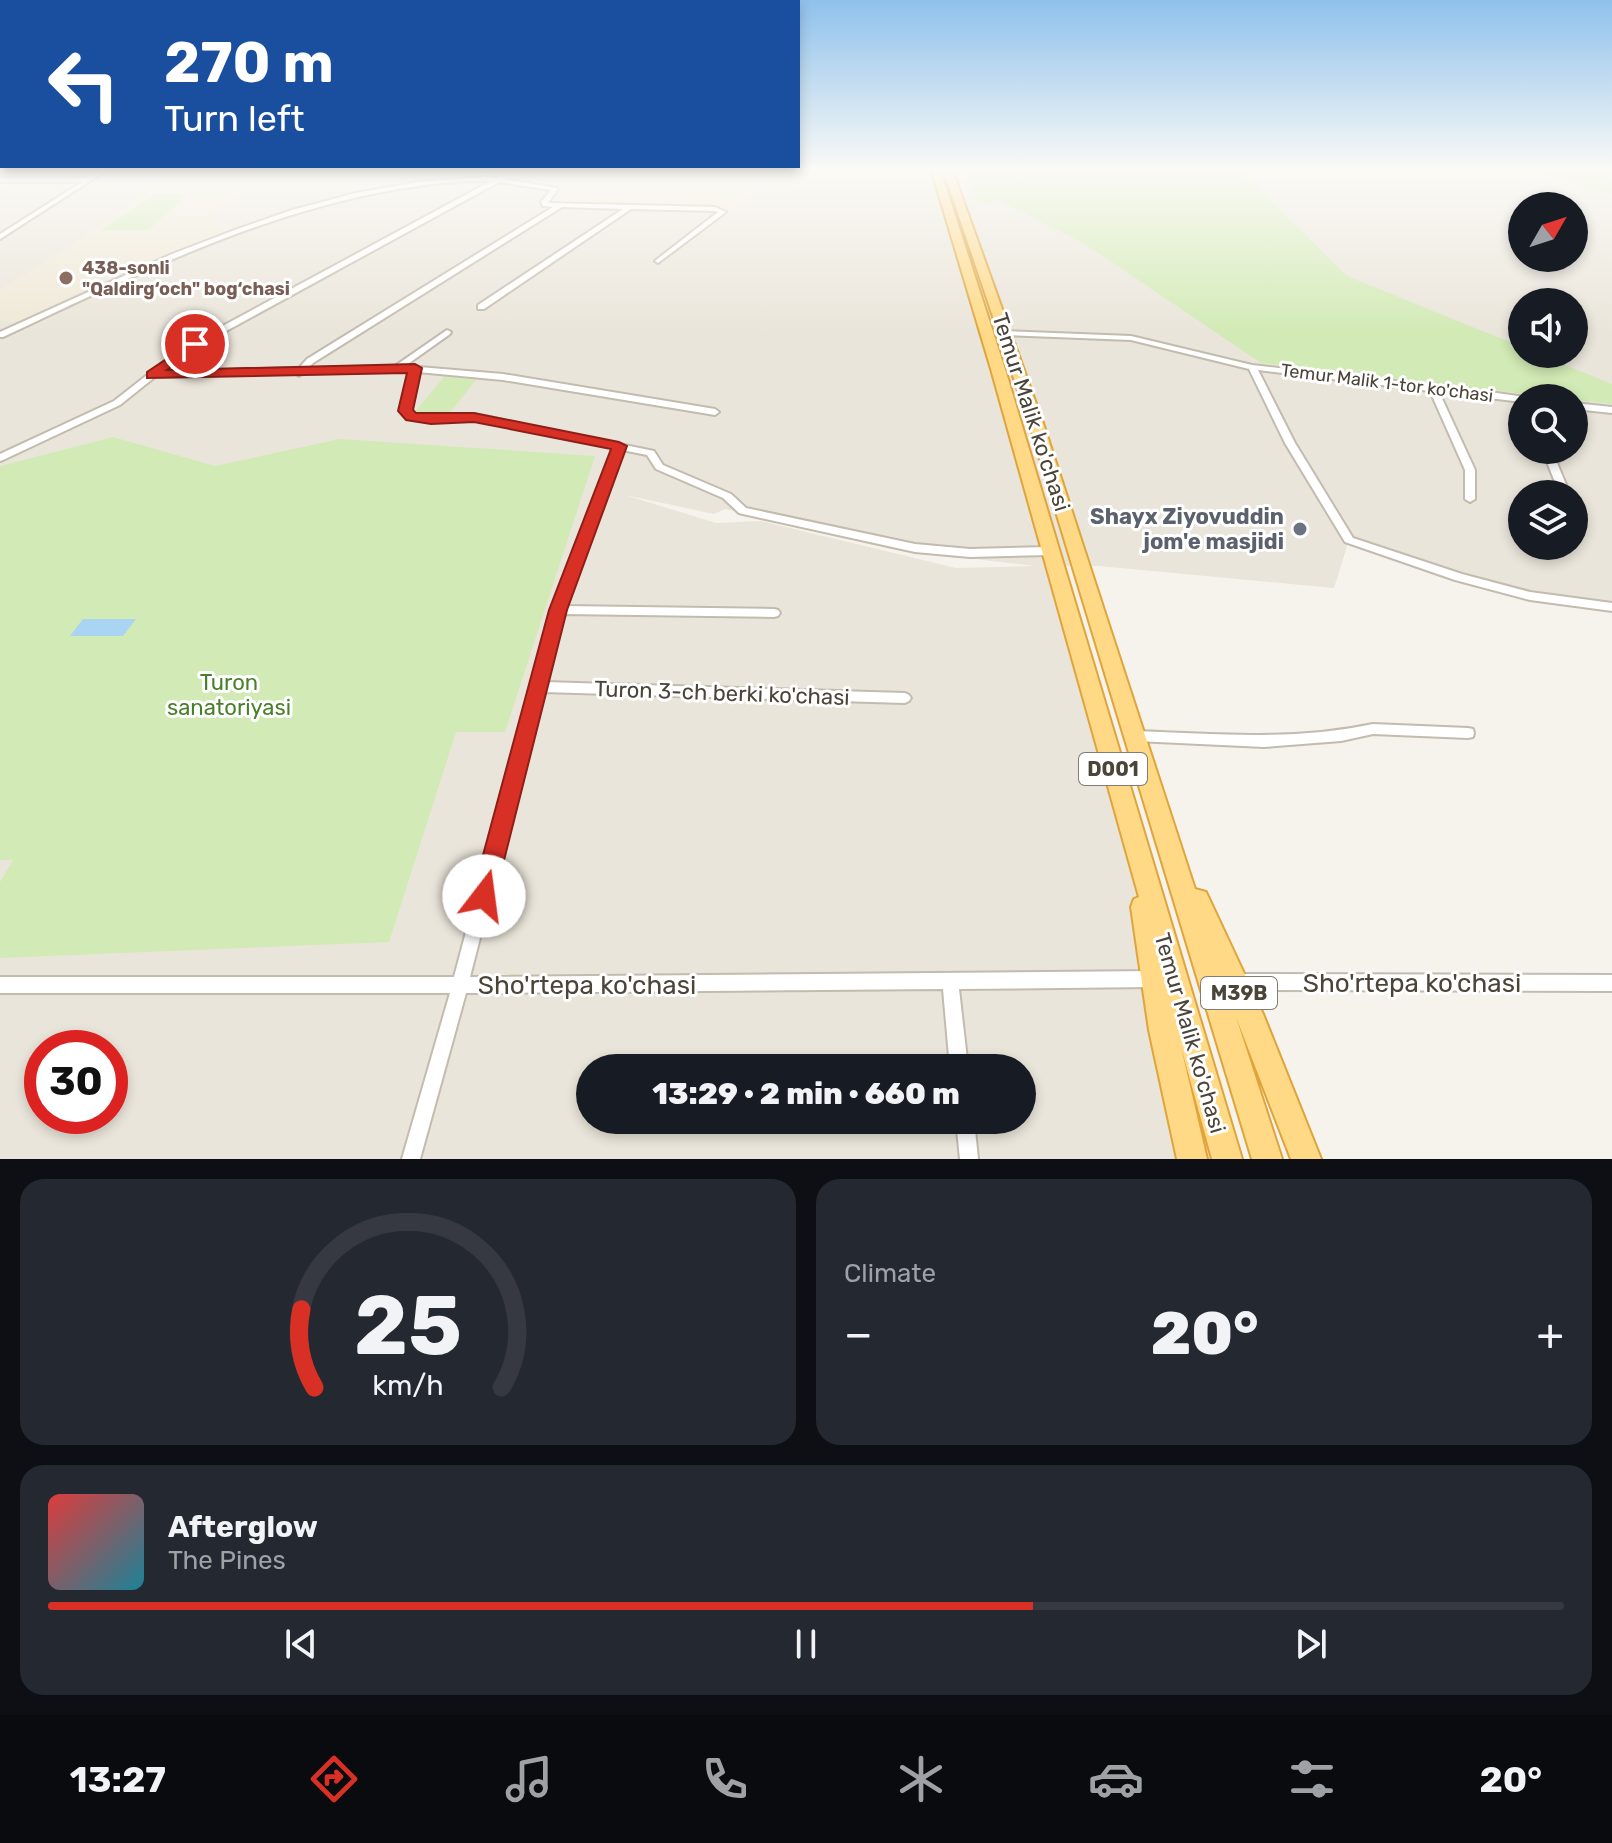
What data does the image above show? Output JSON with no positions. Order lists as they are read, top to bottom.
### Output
{
  "streets": {
    "highway": ["Temur Malik ko'chasi", "D001", "M39B"],
    "street": ["Temur Malik 1-tor ko'chasi", "Turon 3-ch berki ko'chasi", "Sho'rtepa ko'chasi"]
  },
  "crossings": [
    ["Temur Malik 1-tor ko'chasi", "Temur Malik ko'chasi"],
    ["Temur Malik ko'chasi", "Sho'rtepa ko'chasi"],
    ["Temur Malik ko'chasi", "M39B"],
    ["Sho'rtepa ko'chasi", "M39B"]
  ],
  "parks": ["Turon sanatoriyasi"],
  "places": ["438-sonli \"Qaldirg‘och\" bog‘chasi", "Shayx Ziyovuddin jom'e masjidi"],
  "north": "top right",
  "page": {
    "turn": ["270 m", "Turn left"],
    "limit": "30",
    "trip": "13:29 · 2 min · 660 m",
    "tile": "Climate",
    "heat": ["−", "20°", "+"],
    "song": ["Afterglow", "The Pines"],
    "tabs": ["13:27", "20°"],
    "gauge": ["25", "km/h"]
  }
}
